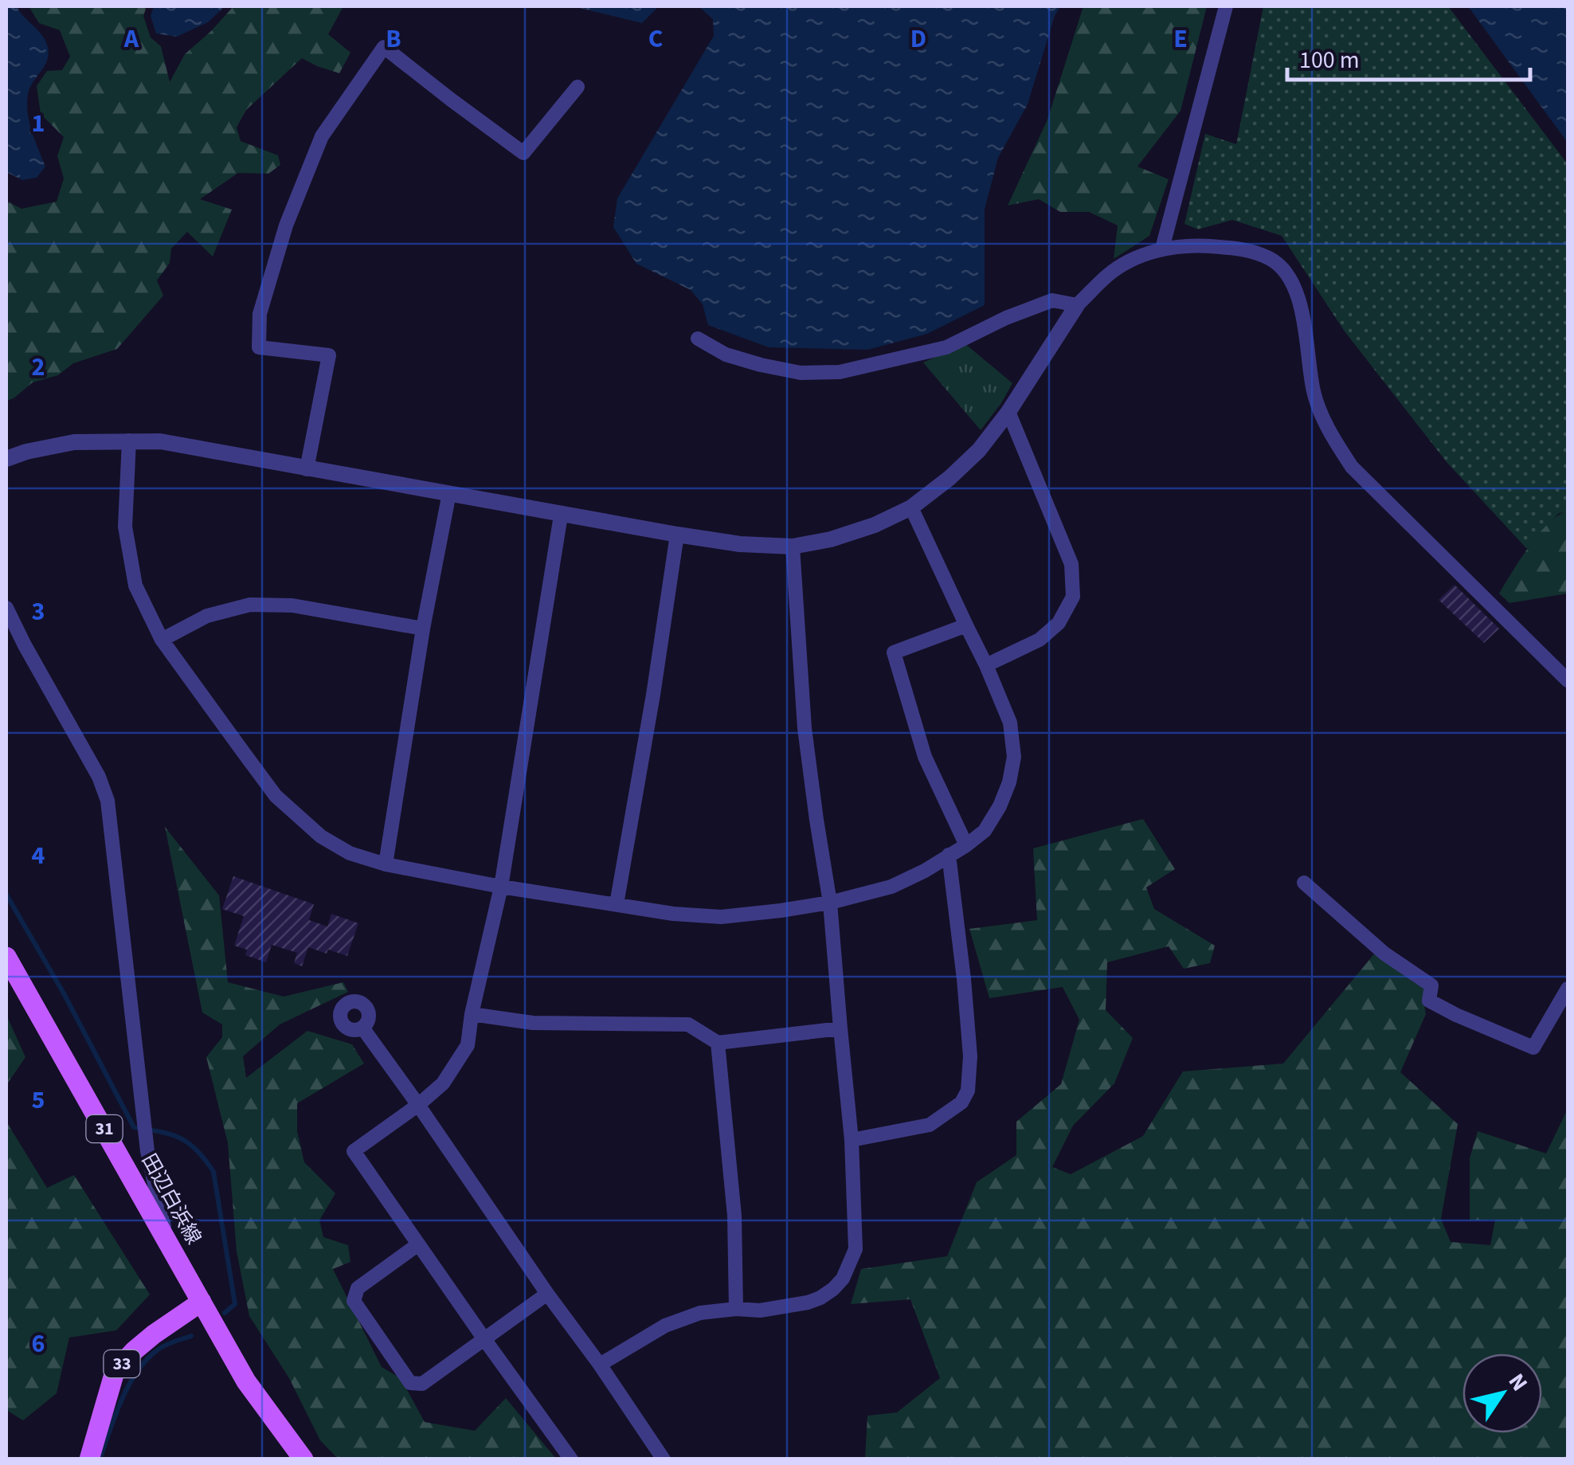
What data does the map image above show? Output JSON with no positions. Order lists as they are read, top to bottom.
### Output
{
  "streets": {
    "main road": ["31", "田辺白浜線", "33"]
  },
  "crossings": [
    ["田辺白浜線", "33"]
  ],
  "scale_bar": "100 m",
  "north": "top right",
  "grid": {
    "columns": [
      "A",
      "B",
      "C",
      "D",
      "E"
    ],
    "rows": [
      "1",
      "2",
      "3",
      "4",
      "5",
      "6"
    ]
  }
}
